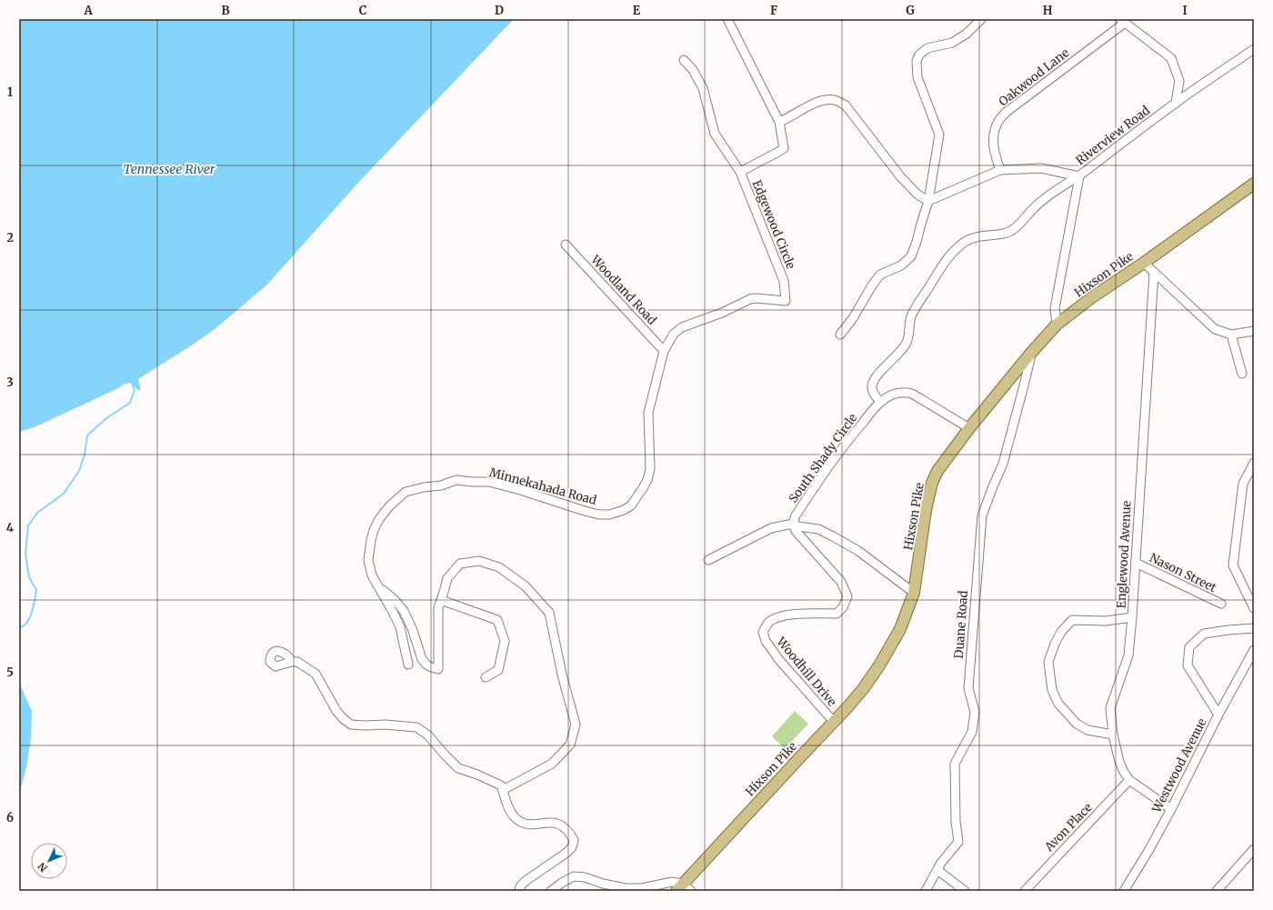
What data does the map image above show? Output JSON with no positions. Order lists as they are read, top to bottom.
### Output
{
  "streets": {
    "main road": ["Hixson Pike"],
    "street": [
      "Oakwood Lane",
      "Riverview Road",
      "Edgewood Circle",
      "Woodland Road",
      "South Shady Circle",
      "Minnekahada Road",
      "Englewood Avenue",
      "Nason Street",
      "Duane Road",
      "Woodhill Drive",
      "Westwood Avenue",
      "Avon Place"
    ]
  },
  "crossings": [
    ["Riverview Road", "Hixson Pike"],
    ["Edgewood Circle", "Minnekahada Road"],
    ["Hixson Pike", "South Shady Circle"],
    ["Hixson Pike", "Duane Road"],
    ["Hixson Pike", "Woodhill Drive"],
    ["Woodland Road", "Minnekahada Road"],
    ["South Shady Circle", "Woodhill Drive"],
    ["Englewood Avenue", "Nason Street"],
    ["Englewood Avenue", "Westwood Avenue"],
    ["Englewood Avenue", "Avon Place"]
  ],
  "water": ["Tennessee River"],
  "north": "bottom left",
  "grid": {
    "columns": [
      "A",
      "B",
      "C",
      "D",
      "E",
      "F",
      "G",
      "H",
      "I"
    ],
    "rows": [
      "1",
      "2",
      "3",
      "4",
      "5",
      "6"
    ]
  }
}
